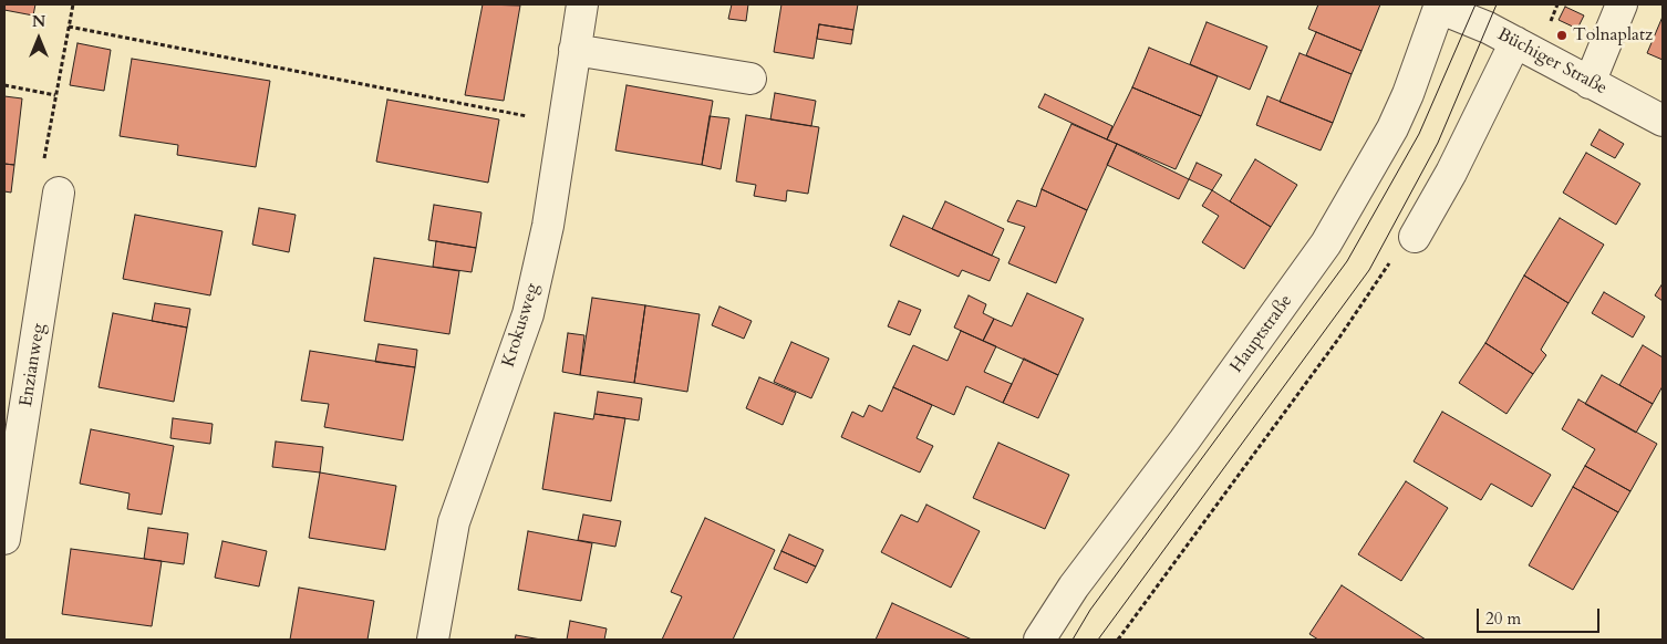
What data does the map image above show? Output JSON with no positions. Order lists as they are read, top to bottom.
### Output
{
  "streets": {
    "street": [
      "Büchiger Straße",
      "Krokusweg",
      "Hauptstraße",
      "Enzianweg"
    ]
  },
  "crossings": [
    ["Büchiger Straße", "Hauptstraße"]
  ],
  "places": ["Tolnaplatz"],
  "scale_bar": "20 m",
  "north": "top"
}
